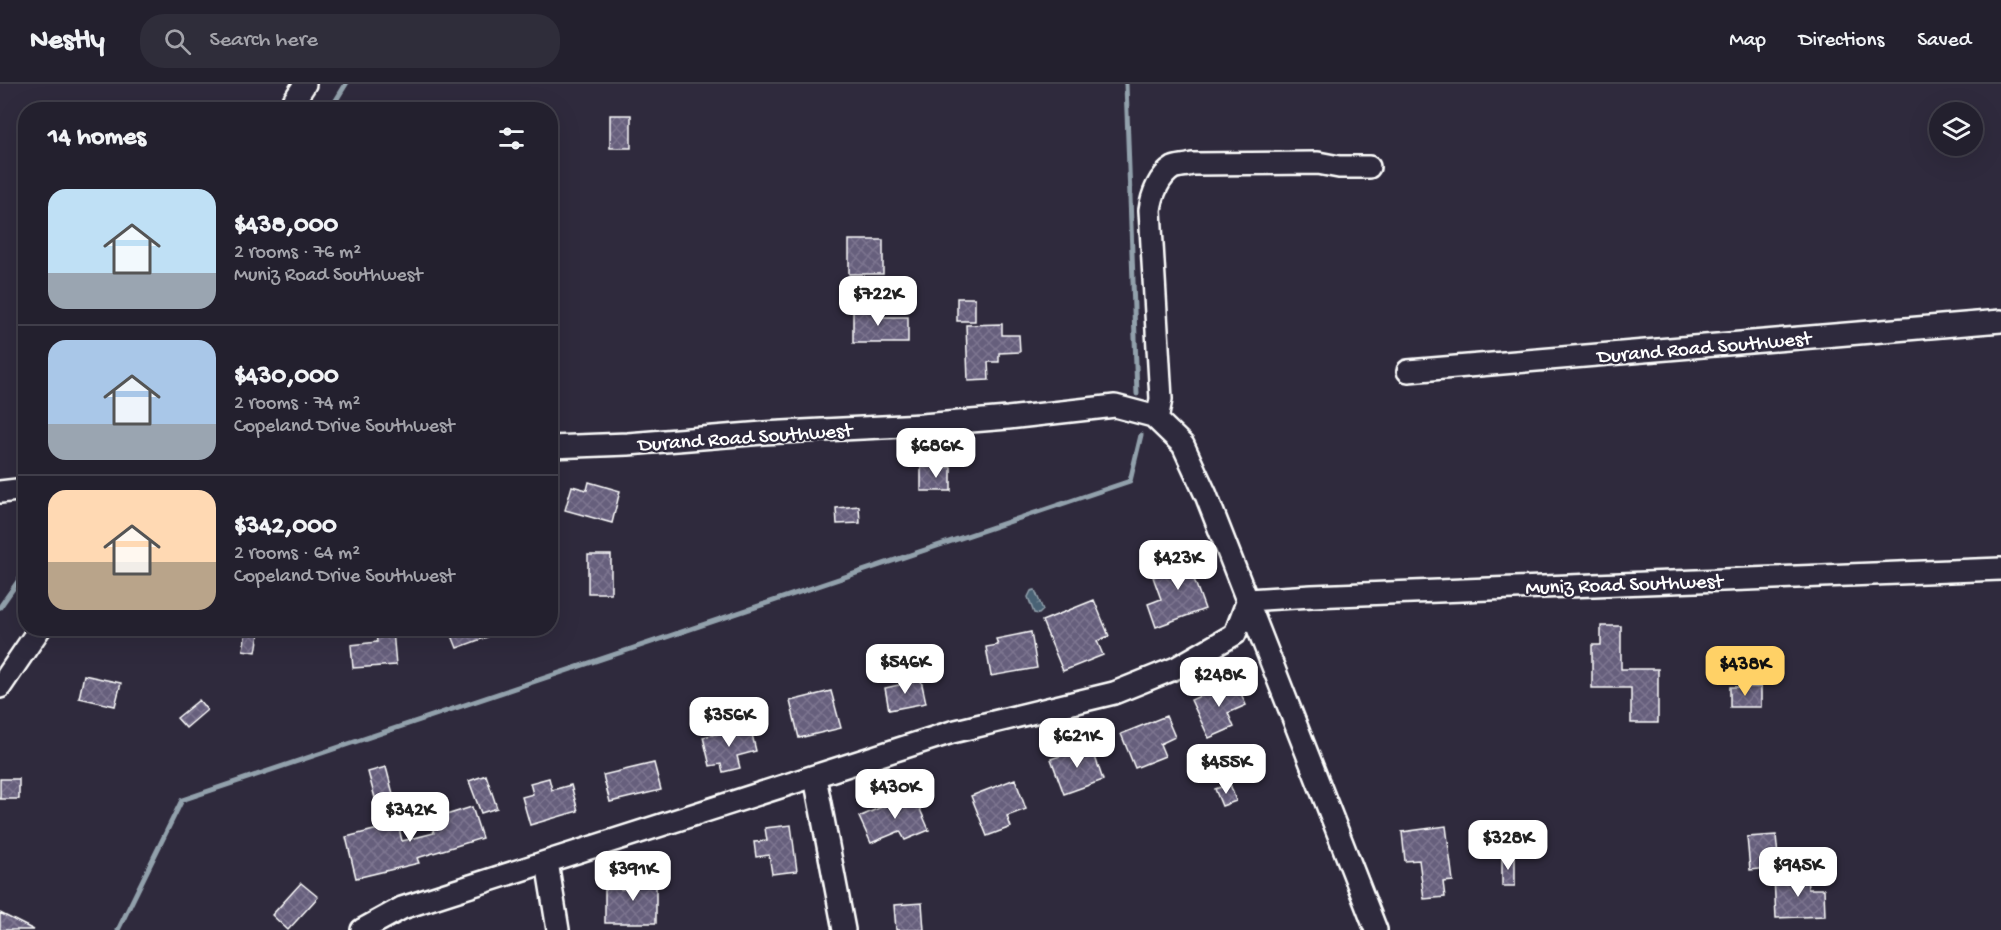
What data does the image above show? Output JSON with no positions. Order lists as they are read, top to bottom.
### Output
{
  "streets": {
    "street": ["Durand Road Southwest", "Muniz Road Southwest"]
  },
  "page": {
    "header": "Nestly",
    "search": "Search here",
    "nav": ["Map", "Directions", "Saved"],
    "heading": "14 homes",
    "list": [
      {
        "name": "$438,000",
        "note": "2 rooms · 76 m² · Muniz Road Southwest"
      },
      {
        "name": "$430,000",
        "note": "2 rooms · 74 m² · Copeland Drive Southwest"
      },
      {
        "name": "$342,000",
        "note": "2 rooms · 64 m² · Copeland Drive Southwest"
      }
    ],
    "price": [
      "$722K",
      "$686K",
      "$423K",
      "$546K",
      "$438K",
      "$248K",
      "$356K",
      "$621K",
      "$455K",
      "$430K",
      "$342K",
      "$328K",
      "$945K",
      "$391K"
    ]
  }
}
